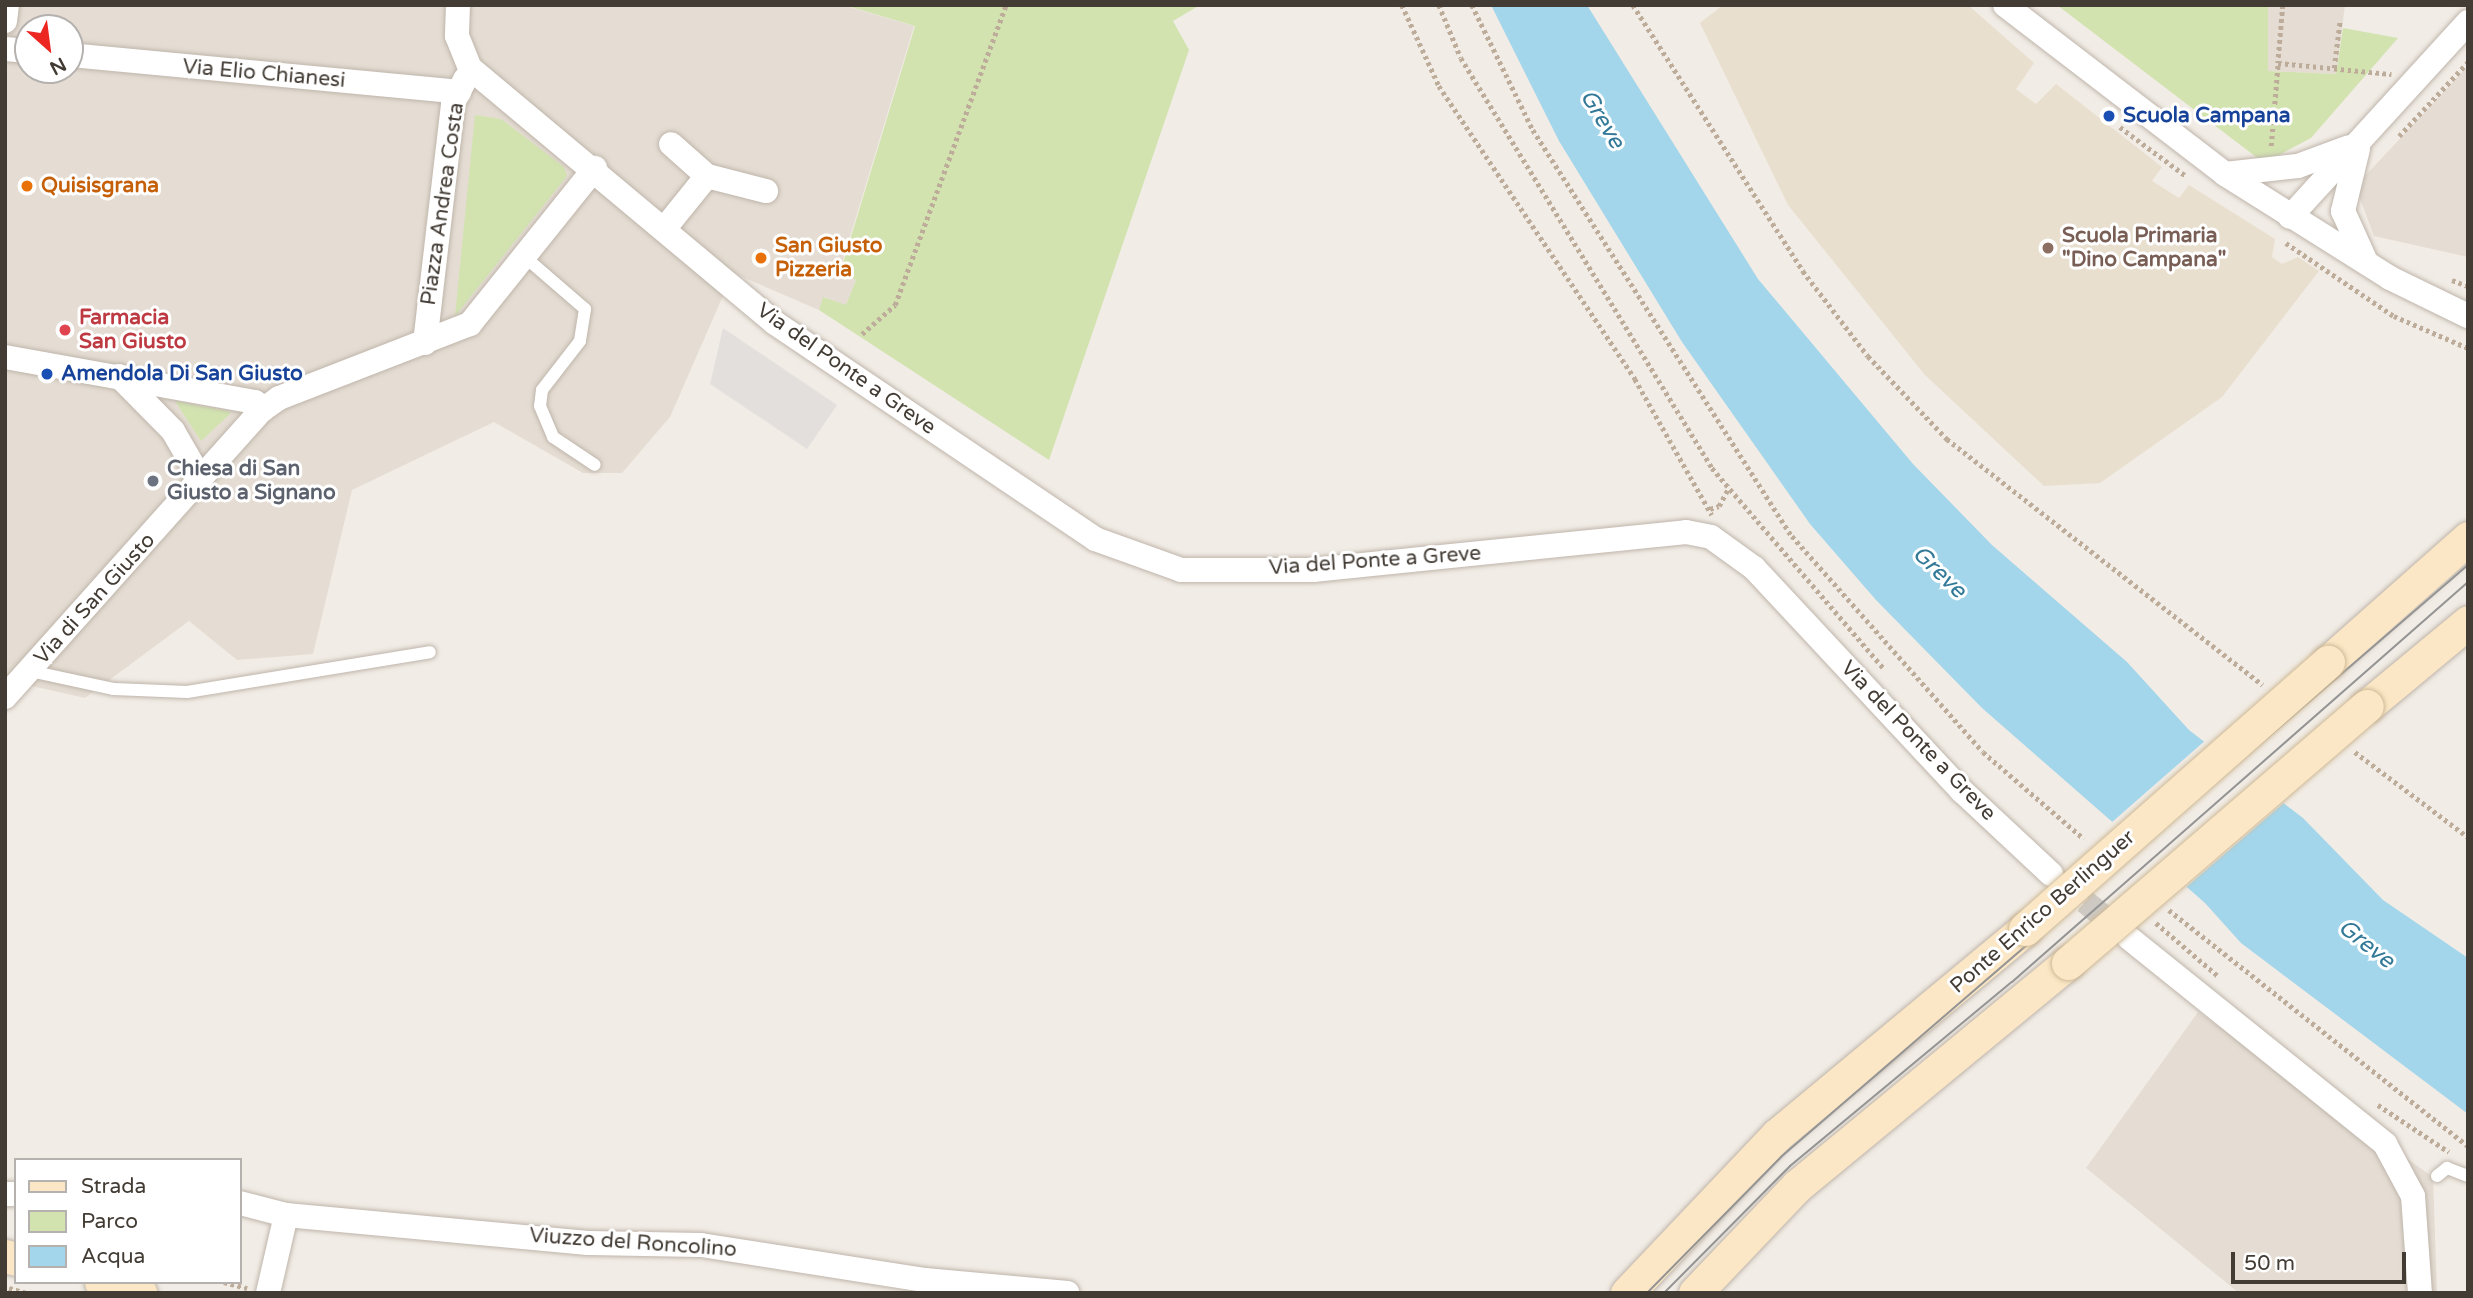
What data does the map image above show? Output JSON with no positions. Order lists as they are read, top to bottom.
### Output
{
  "streets": {
    "main road": ["Ponte Enrico Berlinguer"],
    "street": [
      "Via Elio Chianesi",
      "Piazza Andrea Costa",
      "Via del Ponte a Greve",
      "Via di San Giusto",
      "Viuzzo del Roncolino"
    ]
  },
  "crossings": [
    ["Via Elio Chianesi", "Piazza Andrea Costa"],
    ["Piazza Andrea Costa", "Via del Ponte a Greve"],
    ["Piazza Andrea Costa", "Via di San Giusto"],
    ["Via del Ponte a Greve", "Via di San Giusto"]
  ],
  "water": ["Greve"],
  "places": [
    "Scuola Campana",
    "Quisisgrana",
    "Scuola Primaria \"Dino Campana\"",
    "San Giusto Pizzeria",
    "Farmacia San Giusto",
    "Amendola Di San Giusto",
    "Chiesa di San Giusto a Signano"
  ],
  "legend": ["Strada", "Parco", "Acqua"],
  "scale_bar": "50 m",
  "north": "bottom right"
}
